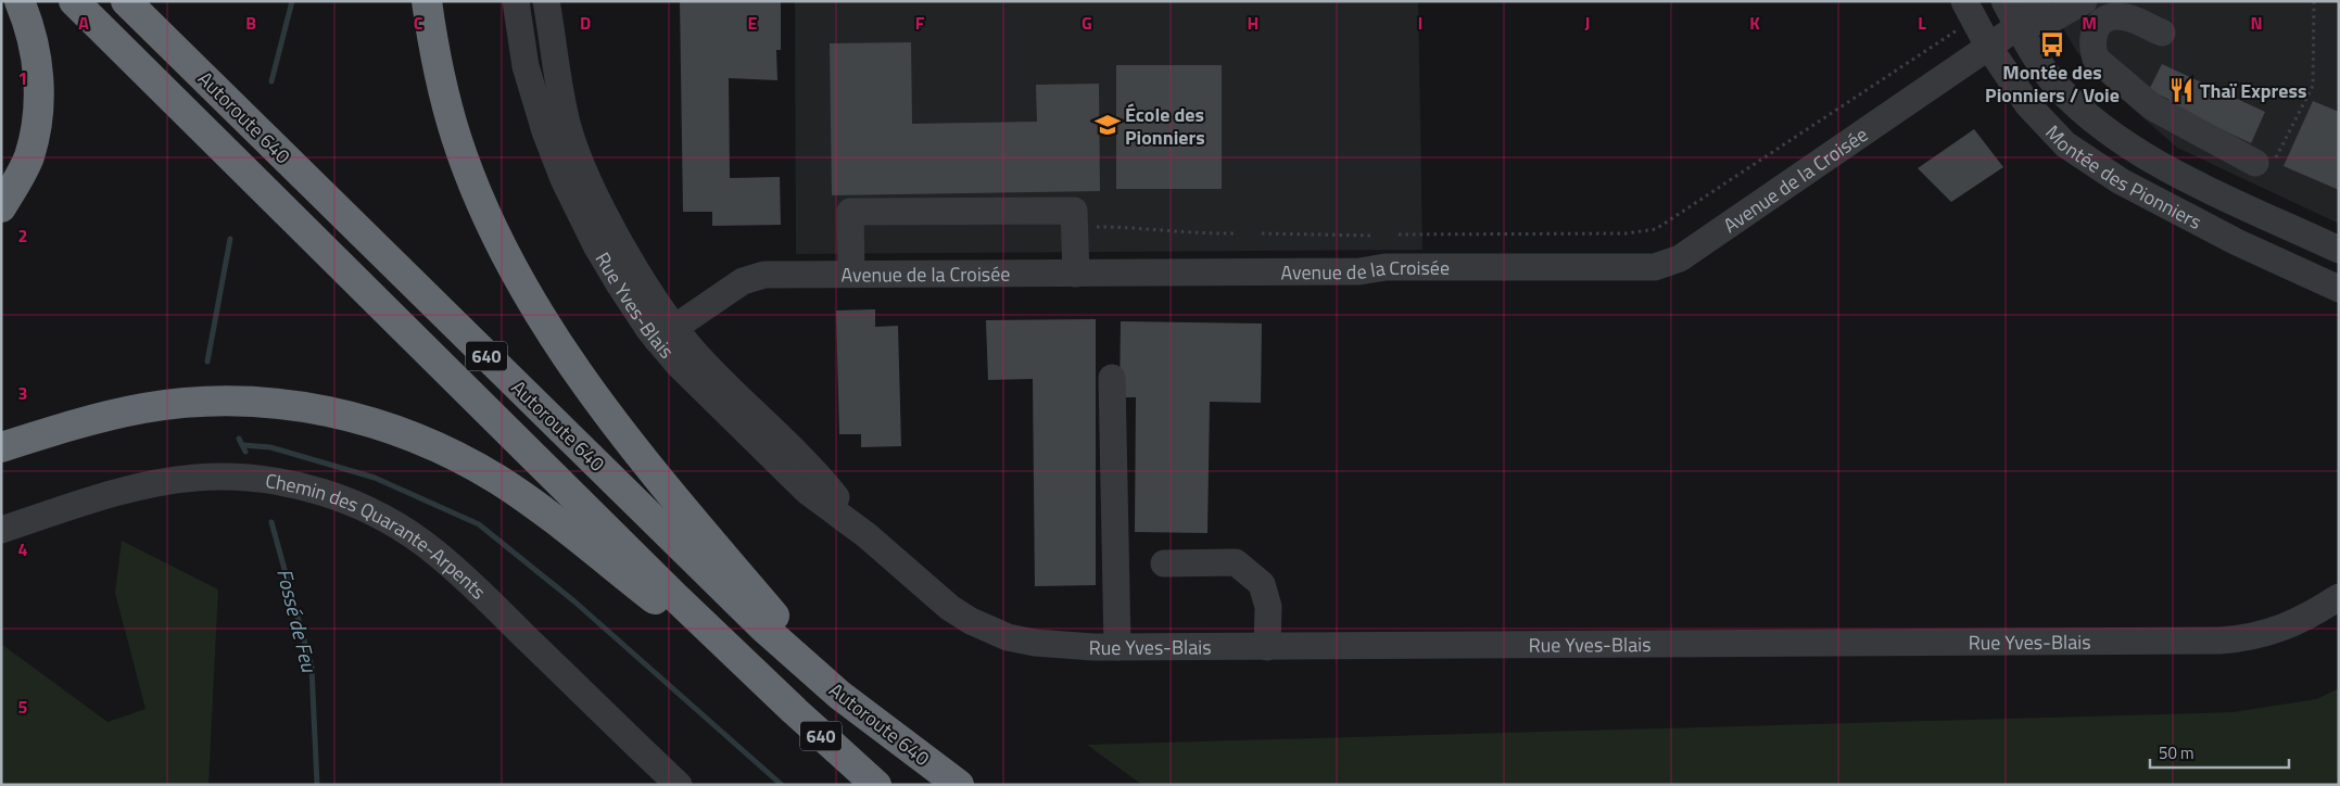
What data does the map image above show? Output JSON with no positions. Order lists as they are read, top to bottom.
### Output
{
  "streets": {
    "highway": ["Autoroute 640", "640"],
    "street": [
      "Montée des Pionniers",
      "Avenue de la Croisée",
      "Rue Yves-Blais",
      "Chemin des Quarante-Arpents"
    ]
  },
  "crossings": [
    ["Montée des Pionniers", "Avenue de la Croisée"],
    ["Avenue de la Croisée", "Rue Yves-Blais"]
  ],
  "water": ["Fossé de Feu"],
  "places": {
    "bus stop": ["Montée des Pionniers / Voie"],
    "restaurant": ["Thaï Express"],
    "school or university": ["École des Pionniers"]
  },
  "scale_bar": "50 m",
  "grid": {
    "columns": [
      "A",
      "B",
      "C",
      "D",
      "E",
      "F",
      "G",
      "H",
      "I",
      "J",
      "K",
      "L",
      "M",
      "N"
    ],
    "rows": [
      "1",
      "2",
      "3",
      "4",
      "5"
    ]
  }
}
